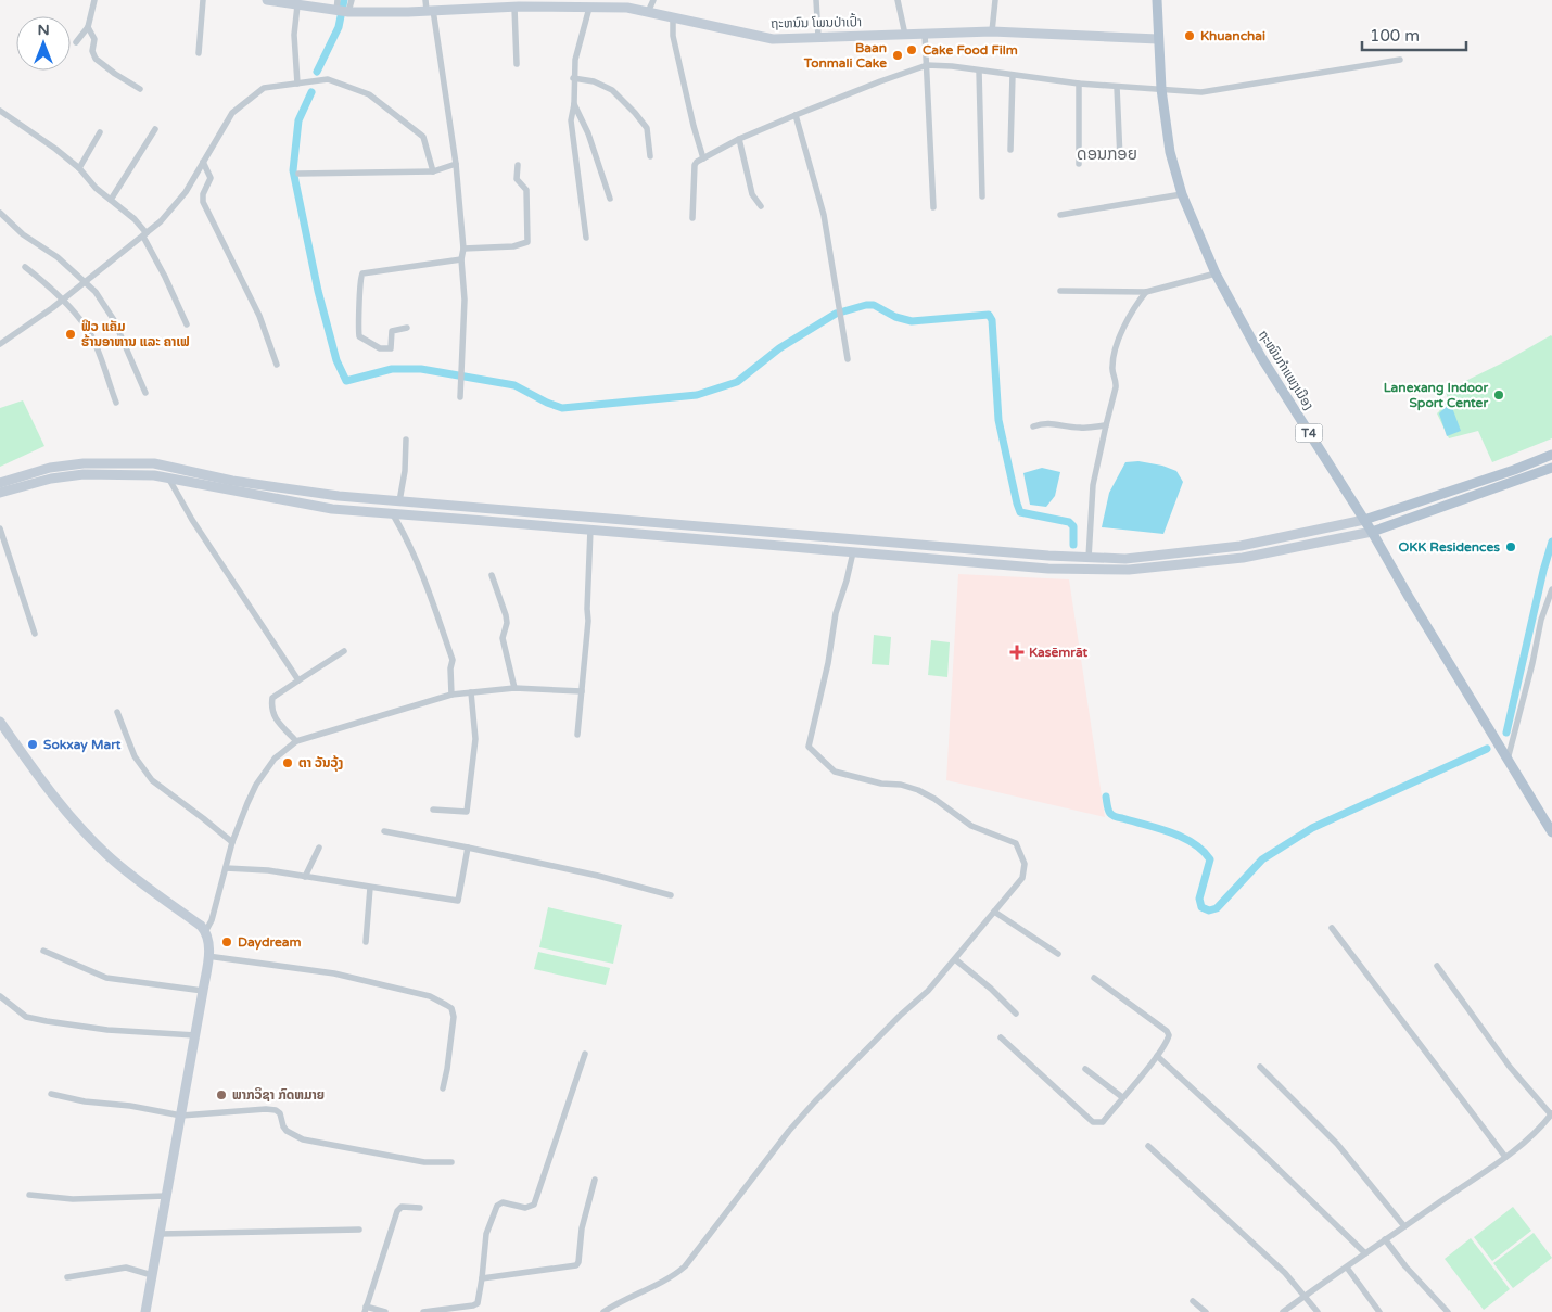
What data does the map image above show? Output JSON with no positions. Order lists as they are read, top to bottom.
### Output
{
  "streets": {
    "main road": ["ຖະໜົນກຳແພງເມືອງ", "T4"],
    "street": ["ຖະຫນົນ ໂພນປ່າເປົ້າ"]
  },
  "crossings": [
    ["ຖະຫນົນ ໂພນປ່າເປົ້າ", "ຖະໜົນກຳແພງເມືອງ"]
  ],
  "districts": ["ດອນກອຍ"],
  "places": {
    "other": [
      "Khuanchai",
      "Cake Food Film",
      "Baan Tonmali Cake",
      "ຟິວ ແຄັມ ຮ້ານອາຫານ ແລະ ຄາເຟ",
      "Lanexang Indoor Sport Center",
      "OKK Residences",
      "Sokxay Mart",
      "ຕາ ວັນວຸ້ງ",
      "Daydream",
      "ພາກວິຊາ ກົດຫມາຍ"
    ],
    "health": ["Kasēmrāt"]
  },
  "scale_bar": "100 m",
  "north": "top"
}
